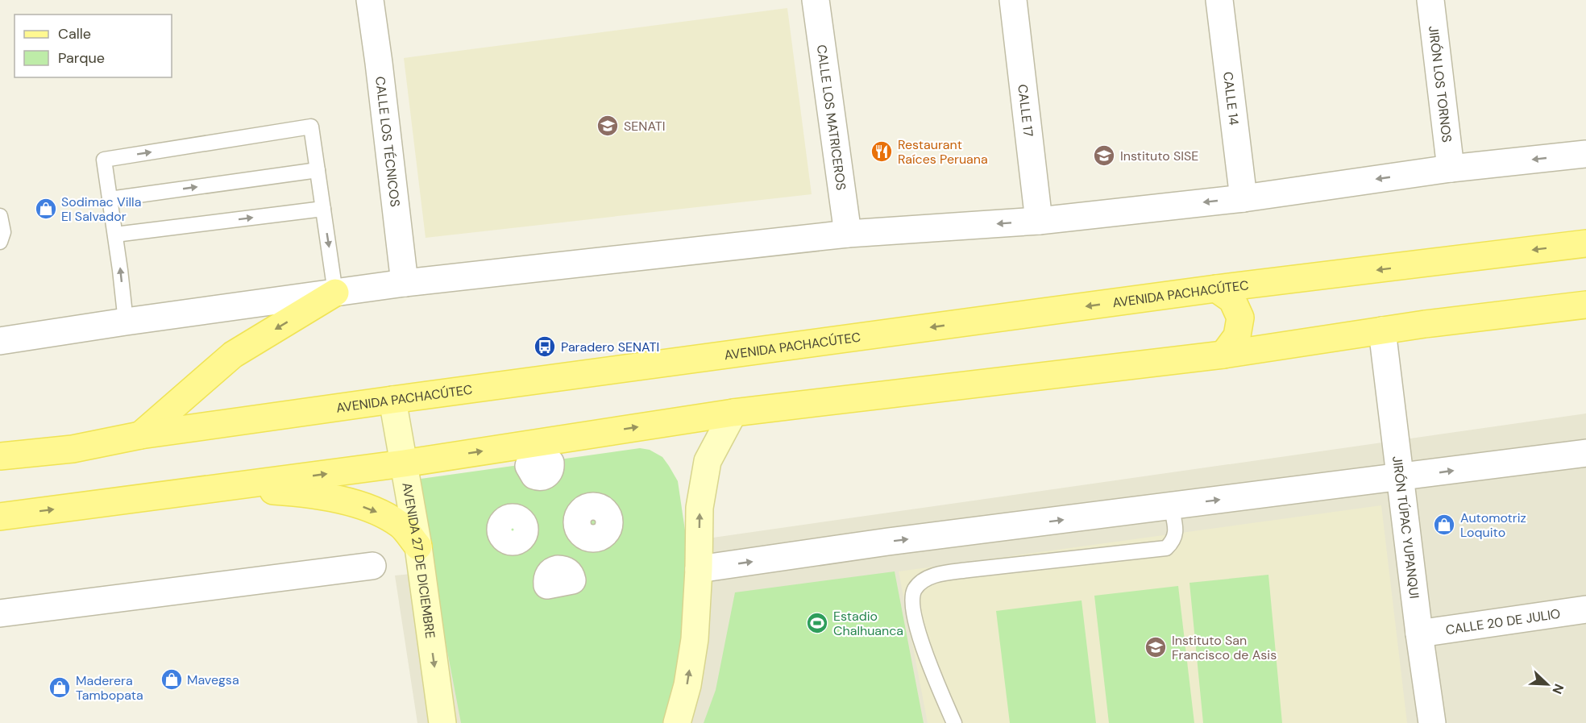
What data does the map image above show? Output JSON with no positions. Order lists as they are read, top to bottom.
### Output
{
  "streets": {
    "main road": ["AVENIDA PACHACÚTEC"],
    "street": [
      "JIRÓN LOS TORNOS",
      "CALLE 14",
      "CALLE 17",
      "CALLE LOS MATRICEROS",
      "CALLE LOS TÉCNICOS",
      "JIRÓN TÚPAC YUPANQUI",
      "AVENIDA 27 DE DICIEMBRE",
      "CALLE 20 DE JULIO"
    ]
  },
  "crossings": [
    ["AVENIDA PACHACÚTEC", "AVENIDA 27 DE DICIEMBRE"],
    ["JIRÓN TÚPAC YUPANQUI", "CALLE 20 DE JULIO"]
  ],
  "one_way": ["AVENIDA 27 DE DICIEMBRE"],
  "places": {
    "school or university": ["SENATI", "Instituto SISE", "Instituto San Francisco de Asis"],
    "restaurant": ["Restaurant Raíces Peruana"],
    "shop": [
      "Sodimac Villa El Salvador",
      "Automotriz Loquito",
      "Mavegsa",
      "Maderera Tambopata"
    ],
    "bus stop": ["Paradero SENATI"],
    "sports": ["Estadio Chalhuanca"]
  },
  "legend": ["Calle", "Parque"],
  "north": "bottom right"
}
